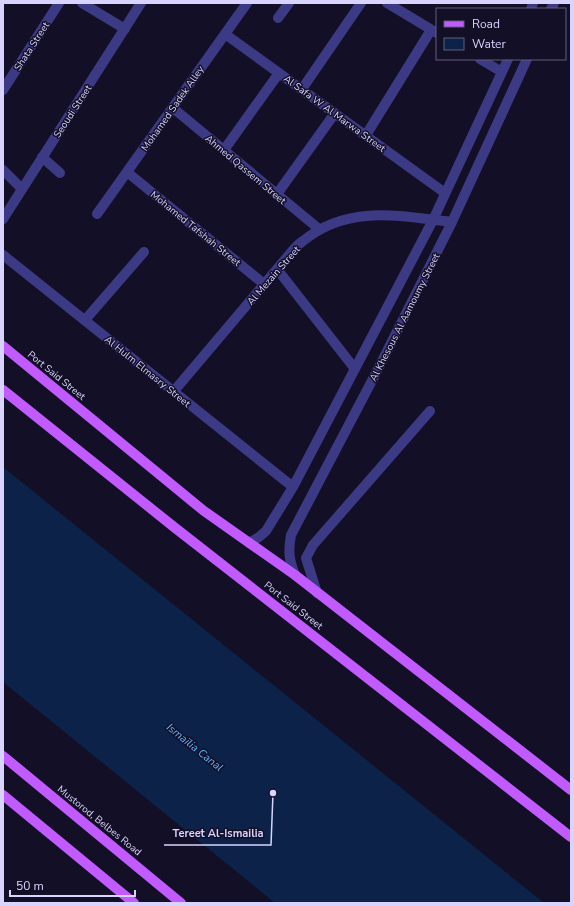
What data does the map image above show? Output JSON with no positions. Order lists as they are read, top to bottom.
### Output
{
  "streets": {
    "main road": ["Port Said Street", "Mustorod, Belbes Road"],
    "street": [
      "Shata Street",
      "Mohamed Sadek Alley",
      "Seoudi Street",
      "Al Safa W Al Marwa Street",
      "Ahmed Qassem Street",
      "Mohamed Tafshah Street",
      "Al Mezain Street",
      "Al Khesous Al Aamoumy Street",
      "Al Hulm Elmasry Street"
    ]
  },
  "crossings": [
    ["Mohamed Sadek Alley", "Al Safa W Al Marwa Street"],
    ["Mohamed Sadek Alley", "Ahmed Qassem Street"],
    ["Mohamed Sadek Alley", "Mohamed Tafshah Street"],
    ["Al Safa W Al Marwa Street", "Al Khesous Al Aamoumy Street"],
    ["Ahmed Qassem Street", "Al Mezain Street"],
    ["Mohamed Tafshah Street", "Al Mezain Street"],
    ["Al Mezain Street", "Al Khesous Al Aamoumy Street"],
    ["Al Mezain Street", "Al Hulm Elmasry Street"],
    ["Al Khesous Al Aamoumy Street", "Al Hulm Elmasry Street"],
    ["Al Khesous Al Aamoumy Street", "Port Said Street"]
  ],
  "water": ["Ismaïlia Canal"],
  "places": ["Tereet Al-Ismailia"],
  "legend": ["Road", "Water"],
  "scale_bar": "50 m"
}
